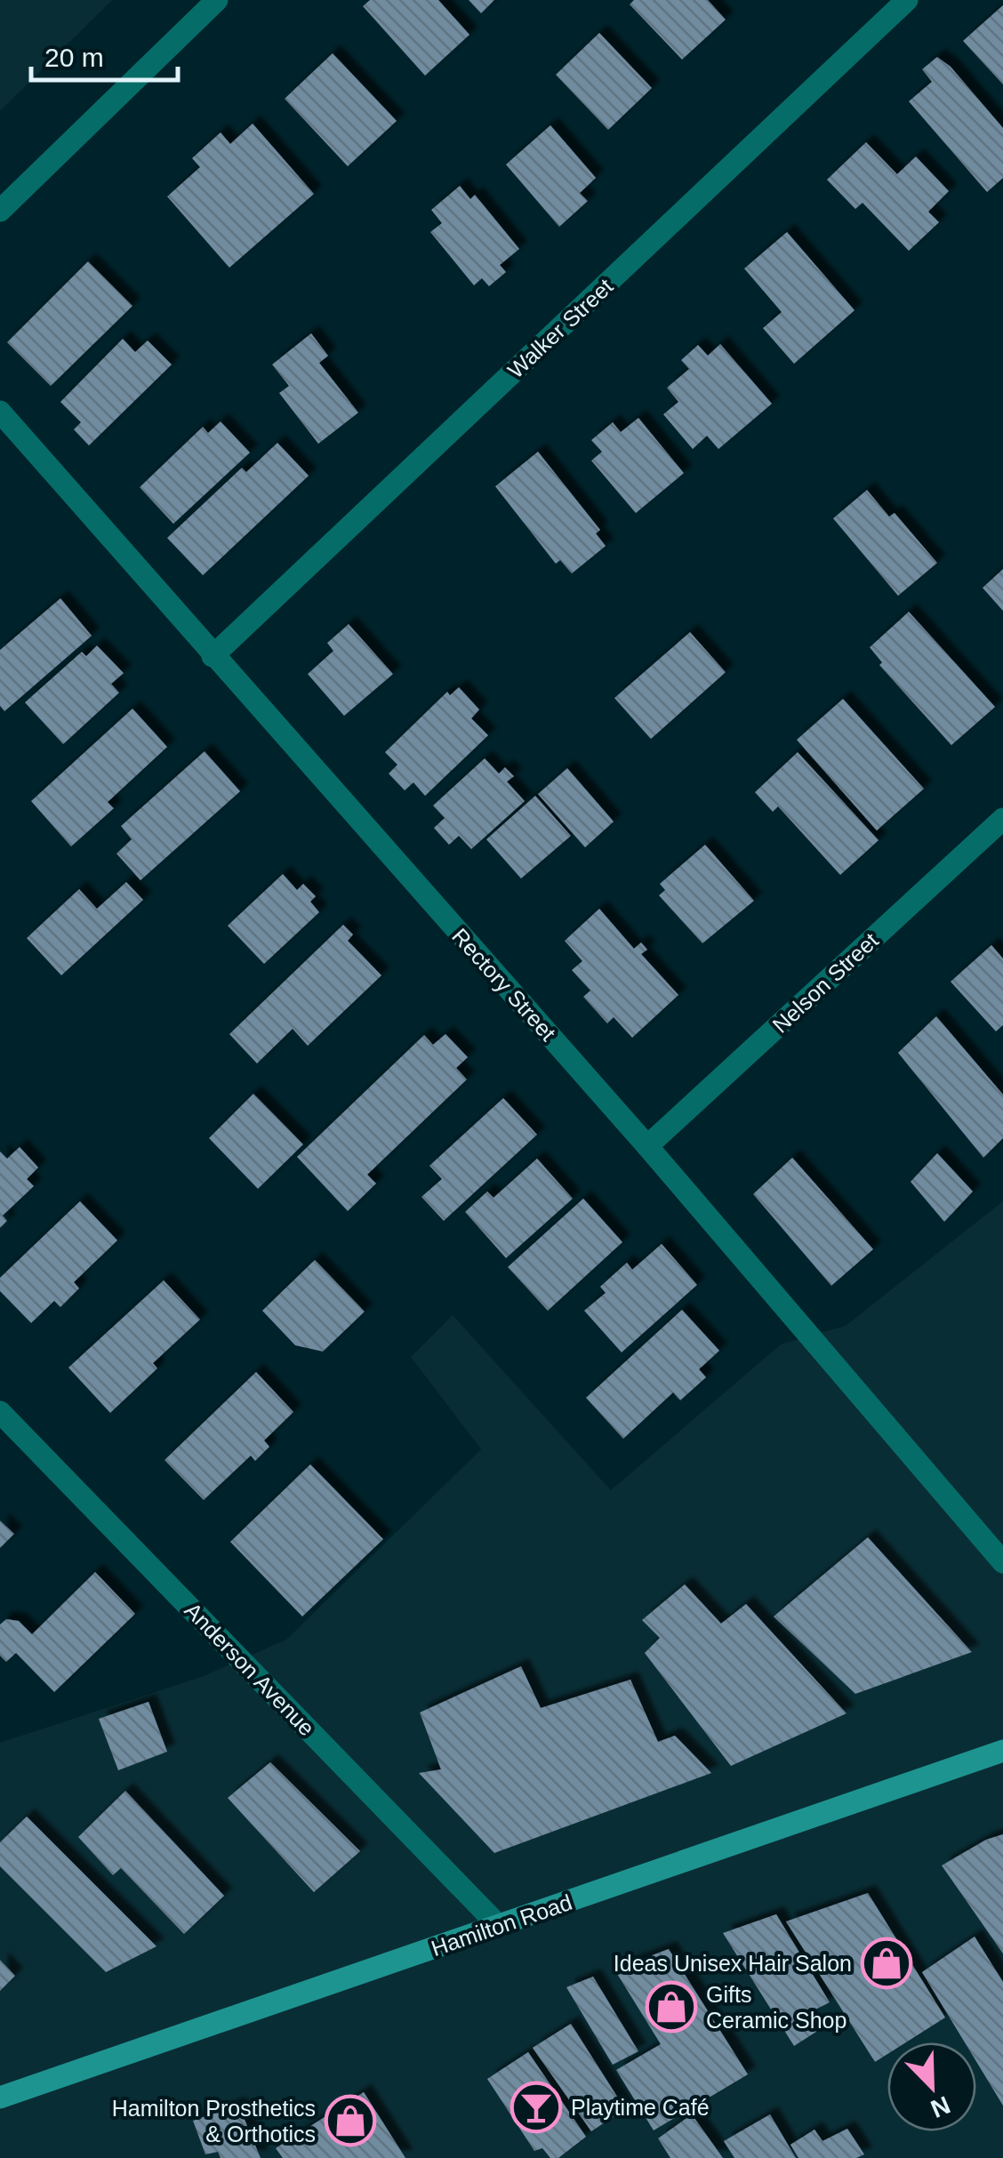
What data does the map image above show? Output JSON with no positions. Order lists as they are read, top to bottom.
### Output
{
  "streets": {
    "main road": ["Hamilton Road"],
    "street": [
      "Walker Street",
      "Nelson Street",
      "Rectory Street",
      "Anderson Avenue"
    ]
  },
  "crossings": [
    ["Walker Street", "Rectory Street"],
    ["Nelson Street", "Rectory Street"],
    ["Anderson Avenue", "Hamilton Road"]
  ],
  "places": {
    "shop": ["Ideas Unisex Hair Salon", "Gifts Ceramic Shop", "Hamilton Prosthetics & Orthotics"],
    "bar": ["Playtime Café"]
  },
  "scale_bar": "20 m",
  "north": "bottom right"
}
